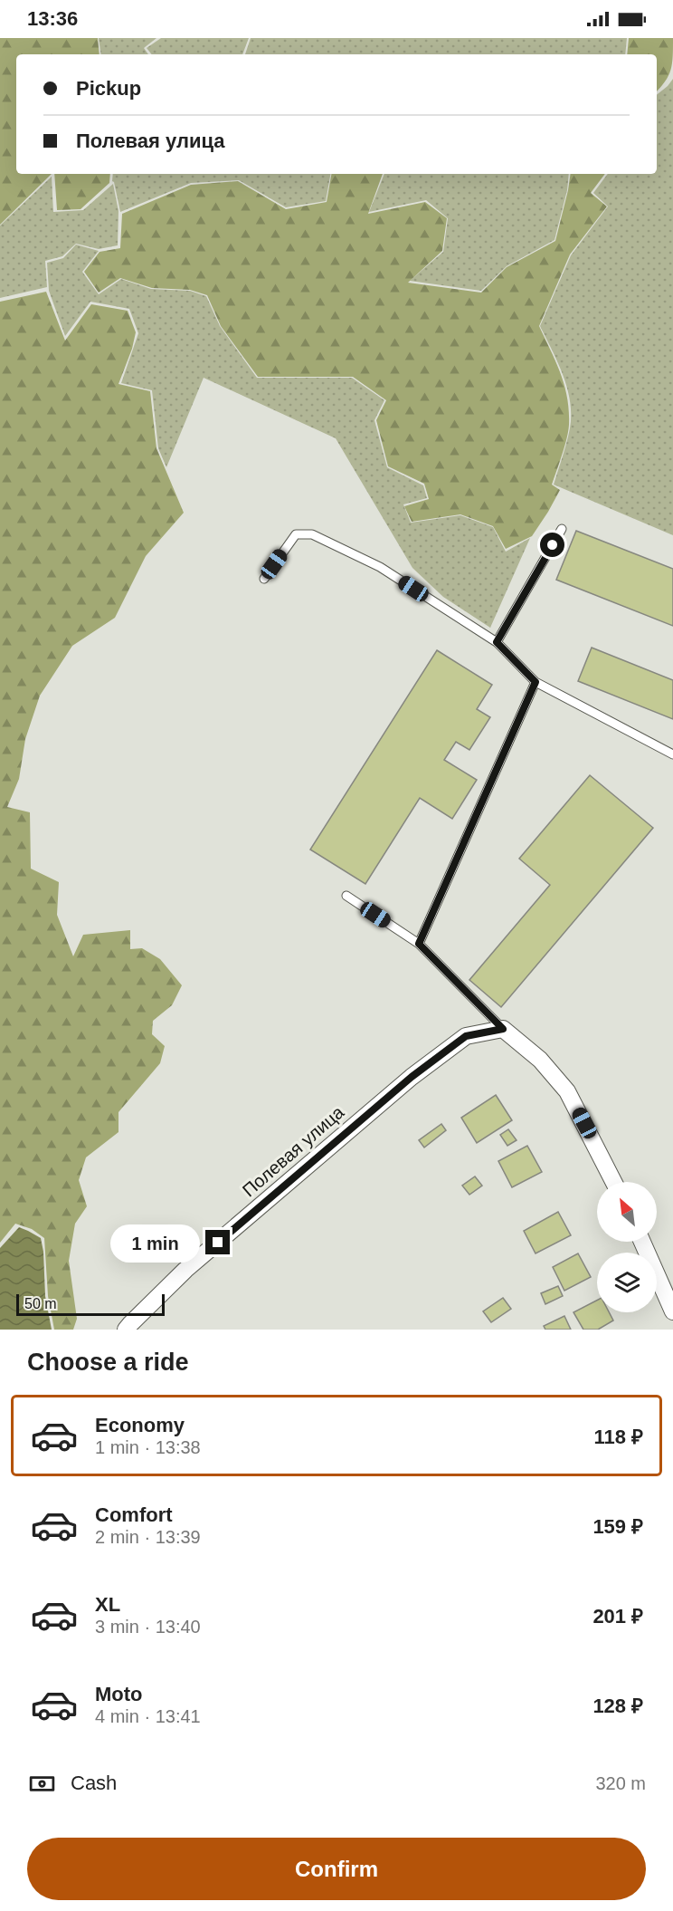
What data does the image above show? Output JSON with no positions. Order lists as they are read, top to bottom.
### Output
{
  "streets": {
    "street": ["Полевая улица"]
  },
  "scale_bar": "50 m",
  "north": "top left",
  "page": {
    "status": "13:36",
    "banner": ["Pickup", "Полевая улица"],
    "bubble": "1 min",
    "scale": "50 m",
    "heading": "Choose a ride",
    "list": [
      {
        "name": "Economy",
        "note": "1 min · 13:38",
        "value": "118 ₽"
      },
      {
        "name": "Comfort",
        "note": "2 min · 13:39",
        "value": "159 ₽"
      },
      {
        "name": "XL",
        "note": "3 min · 13:40",
        "value": "201 ₽"
      },
      {
        "name": "Moto",
        "note": "4 min · 13:41",
        "value": "128 ₽"
      }
    ],
    "pay": ["Cash", "320 m"],
    "buttons": "Confirm"
  }
}
